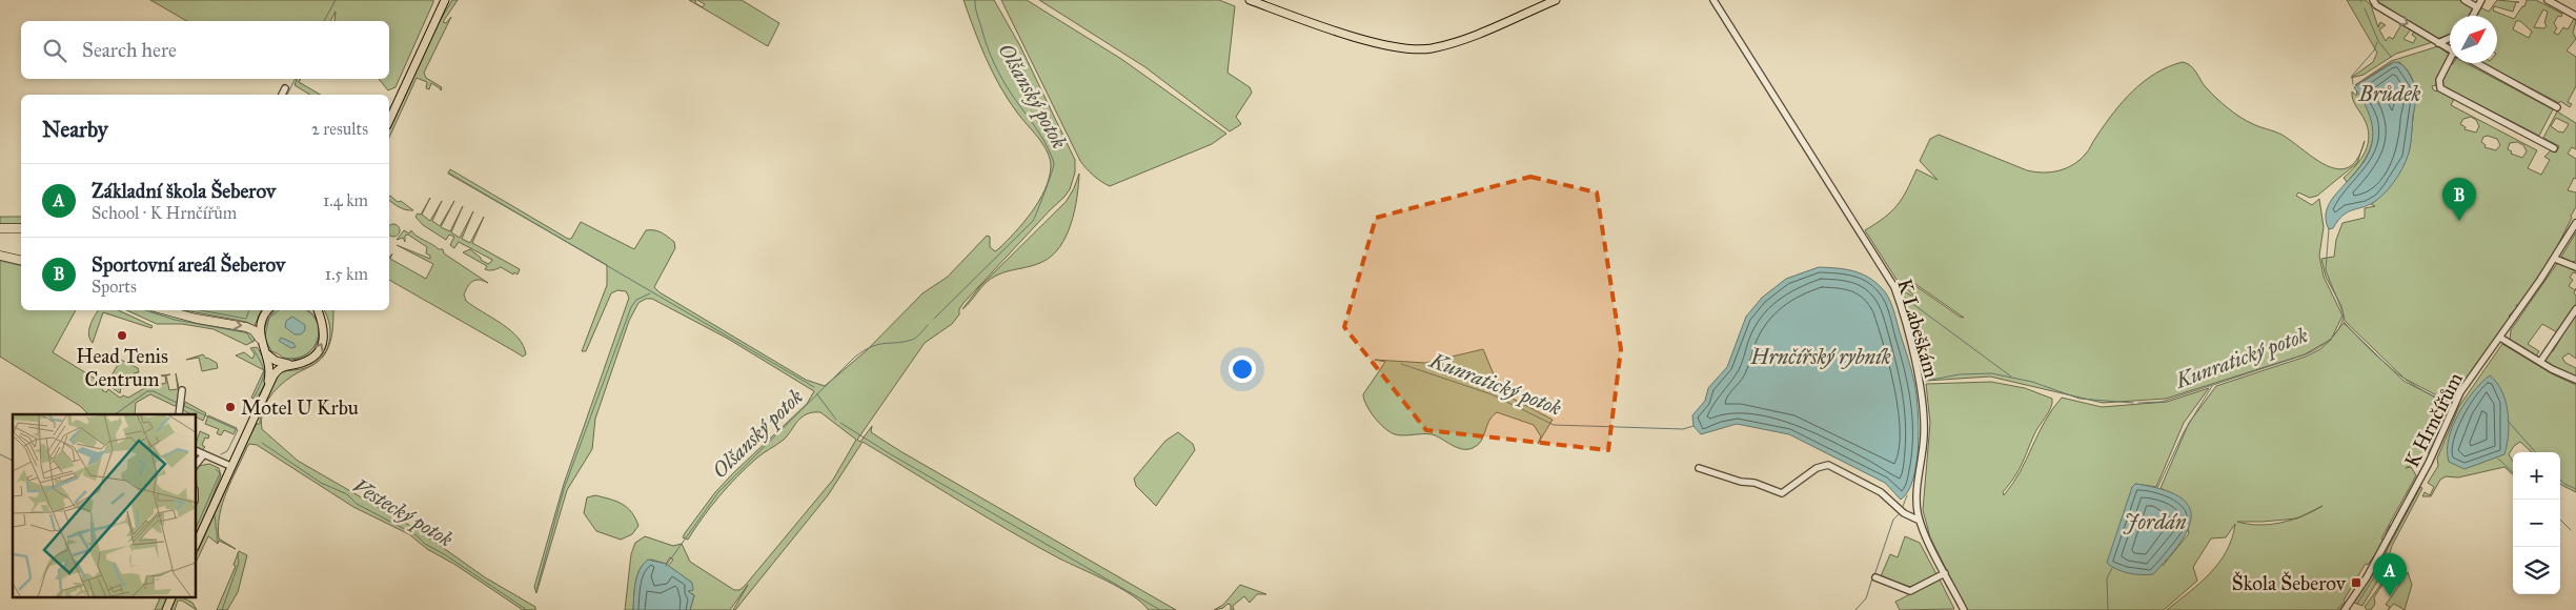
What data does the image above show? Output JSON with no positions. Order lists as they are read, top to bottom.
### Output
{
  "streets": {
    "street": ["K Labeškám", "K Hrnčířům"]
  },
  "water": [
    "Brůdek",
    "Olšanský potok",
    "Hrnčířský rybník",
    "Kunratický potok",
    "Vestecký potok",
    "Jordán"
  ],
  "places": {
    "other": ["Head Tenis Centrum", "Motel U Krbu"],
    "transit": ["Škola Šeberov"]
  },
  "north": "top right",
  "page": {
    "search": "Search here",
    "heading": ["Nearby", "2 results"],
    "list": [
      {
        "mark": "A",
        "name": "Základní škola Šeberov",
        "note": "School · K Hrnčířům",
        "value": "1.4 km"
      },
      {
        "mark": "B",
        "name": "Sportovní areál Šeberov",
        "note": "Sports",
        "value": "1.5 km"
      }
    ],
    "pins": ["B", "A"],
    "map_buttons": ["+", "−"]
  }
}
